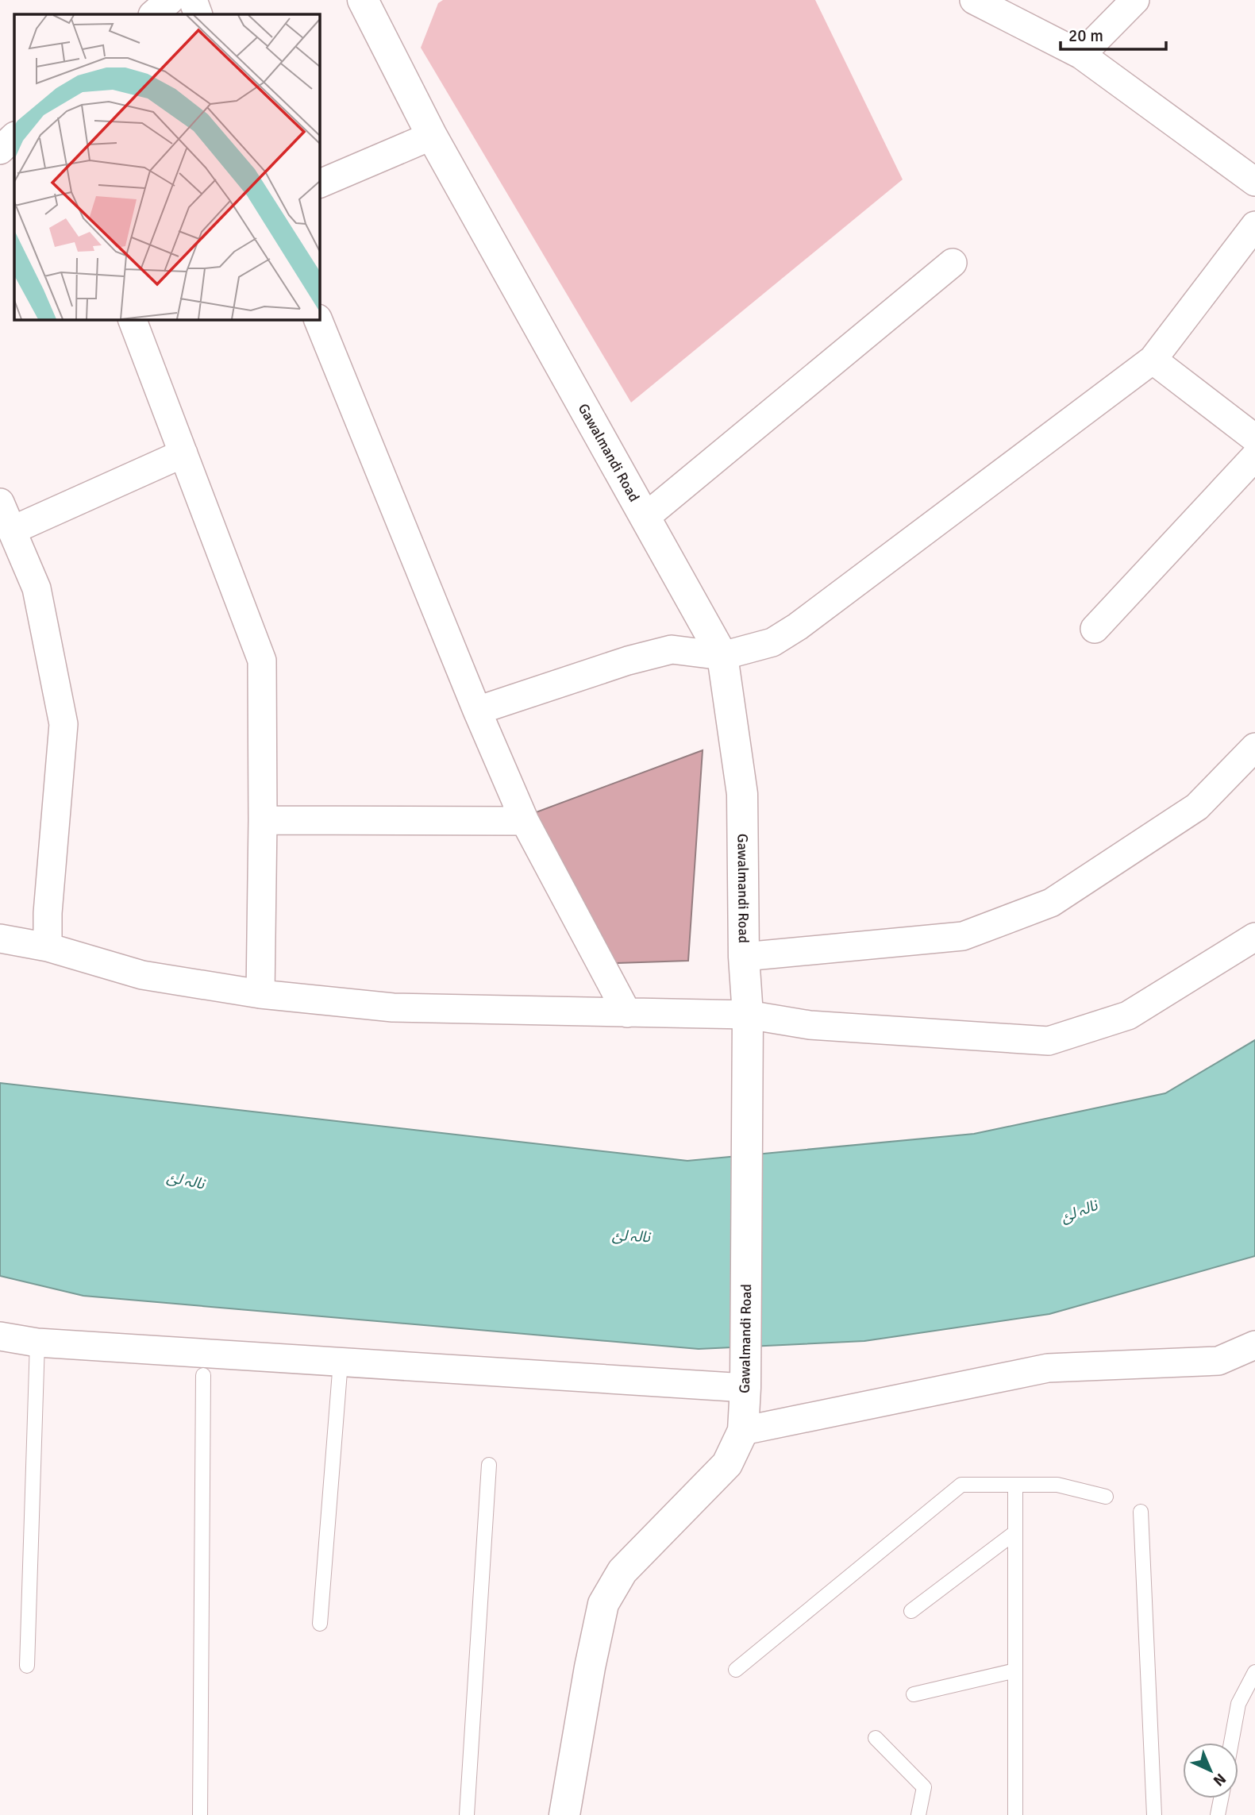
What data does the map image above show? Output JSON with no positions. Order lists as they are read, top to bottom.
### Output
{
  "streets": {
    "street": ["Gawalmandi Road"]
  },
  "water": ["نالہ لئ"],
  "scale_bar": "20 m",
  "north": "bottom right"
}
